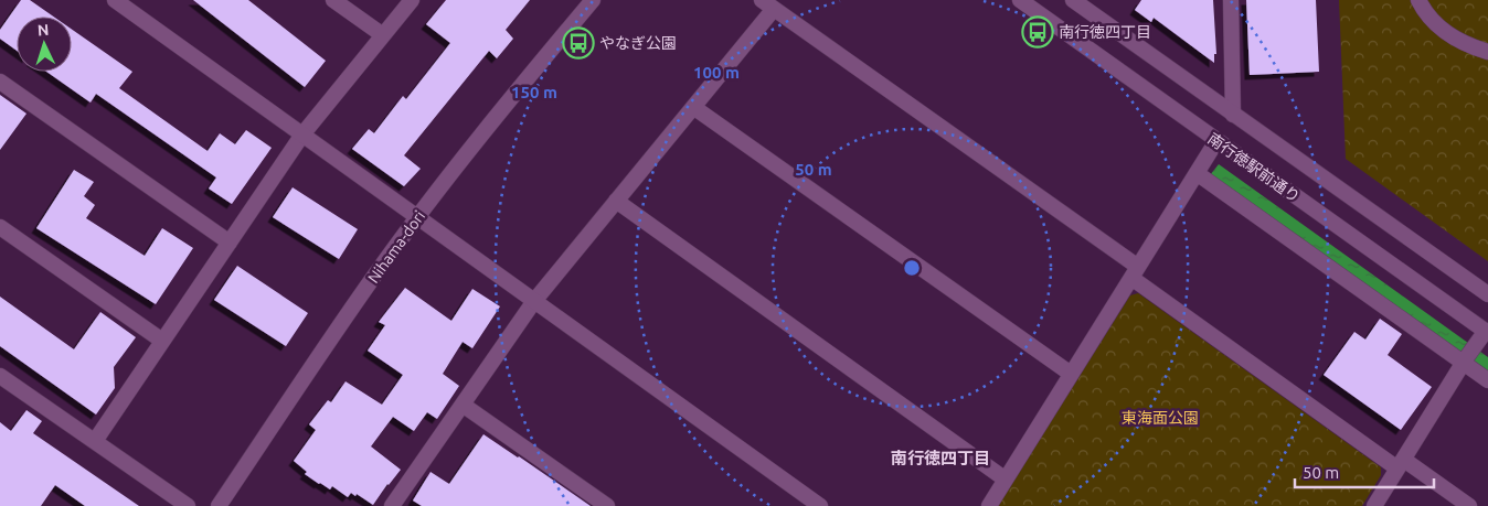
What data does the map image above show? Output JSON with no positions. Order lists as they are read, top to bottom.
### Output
{
  "streets": {
    "street": ["南行徳駅前通り", "Nihama-dori"]
  },
  "districts": ["南行徳四丁目"],
  "parks": ["東海面公園"],
  "places": {
    "bus stop": ["南行徳四丁目", "やなぎ公園"]
  },
  "scale_bar": "50 m",
  "north": "top",
  "rings": ["100 m", "150 m", "50 m"]
}
